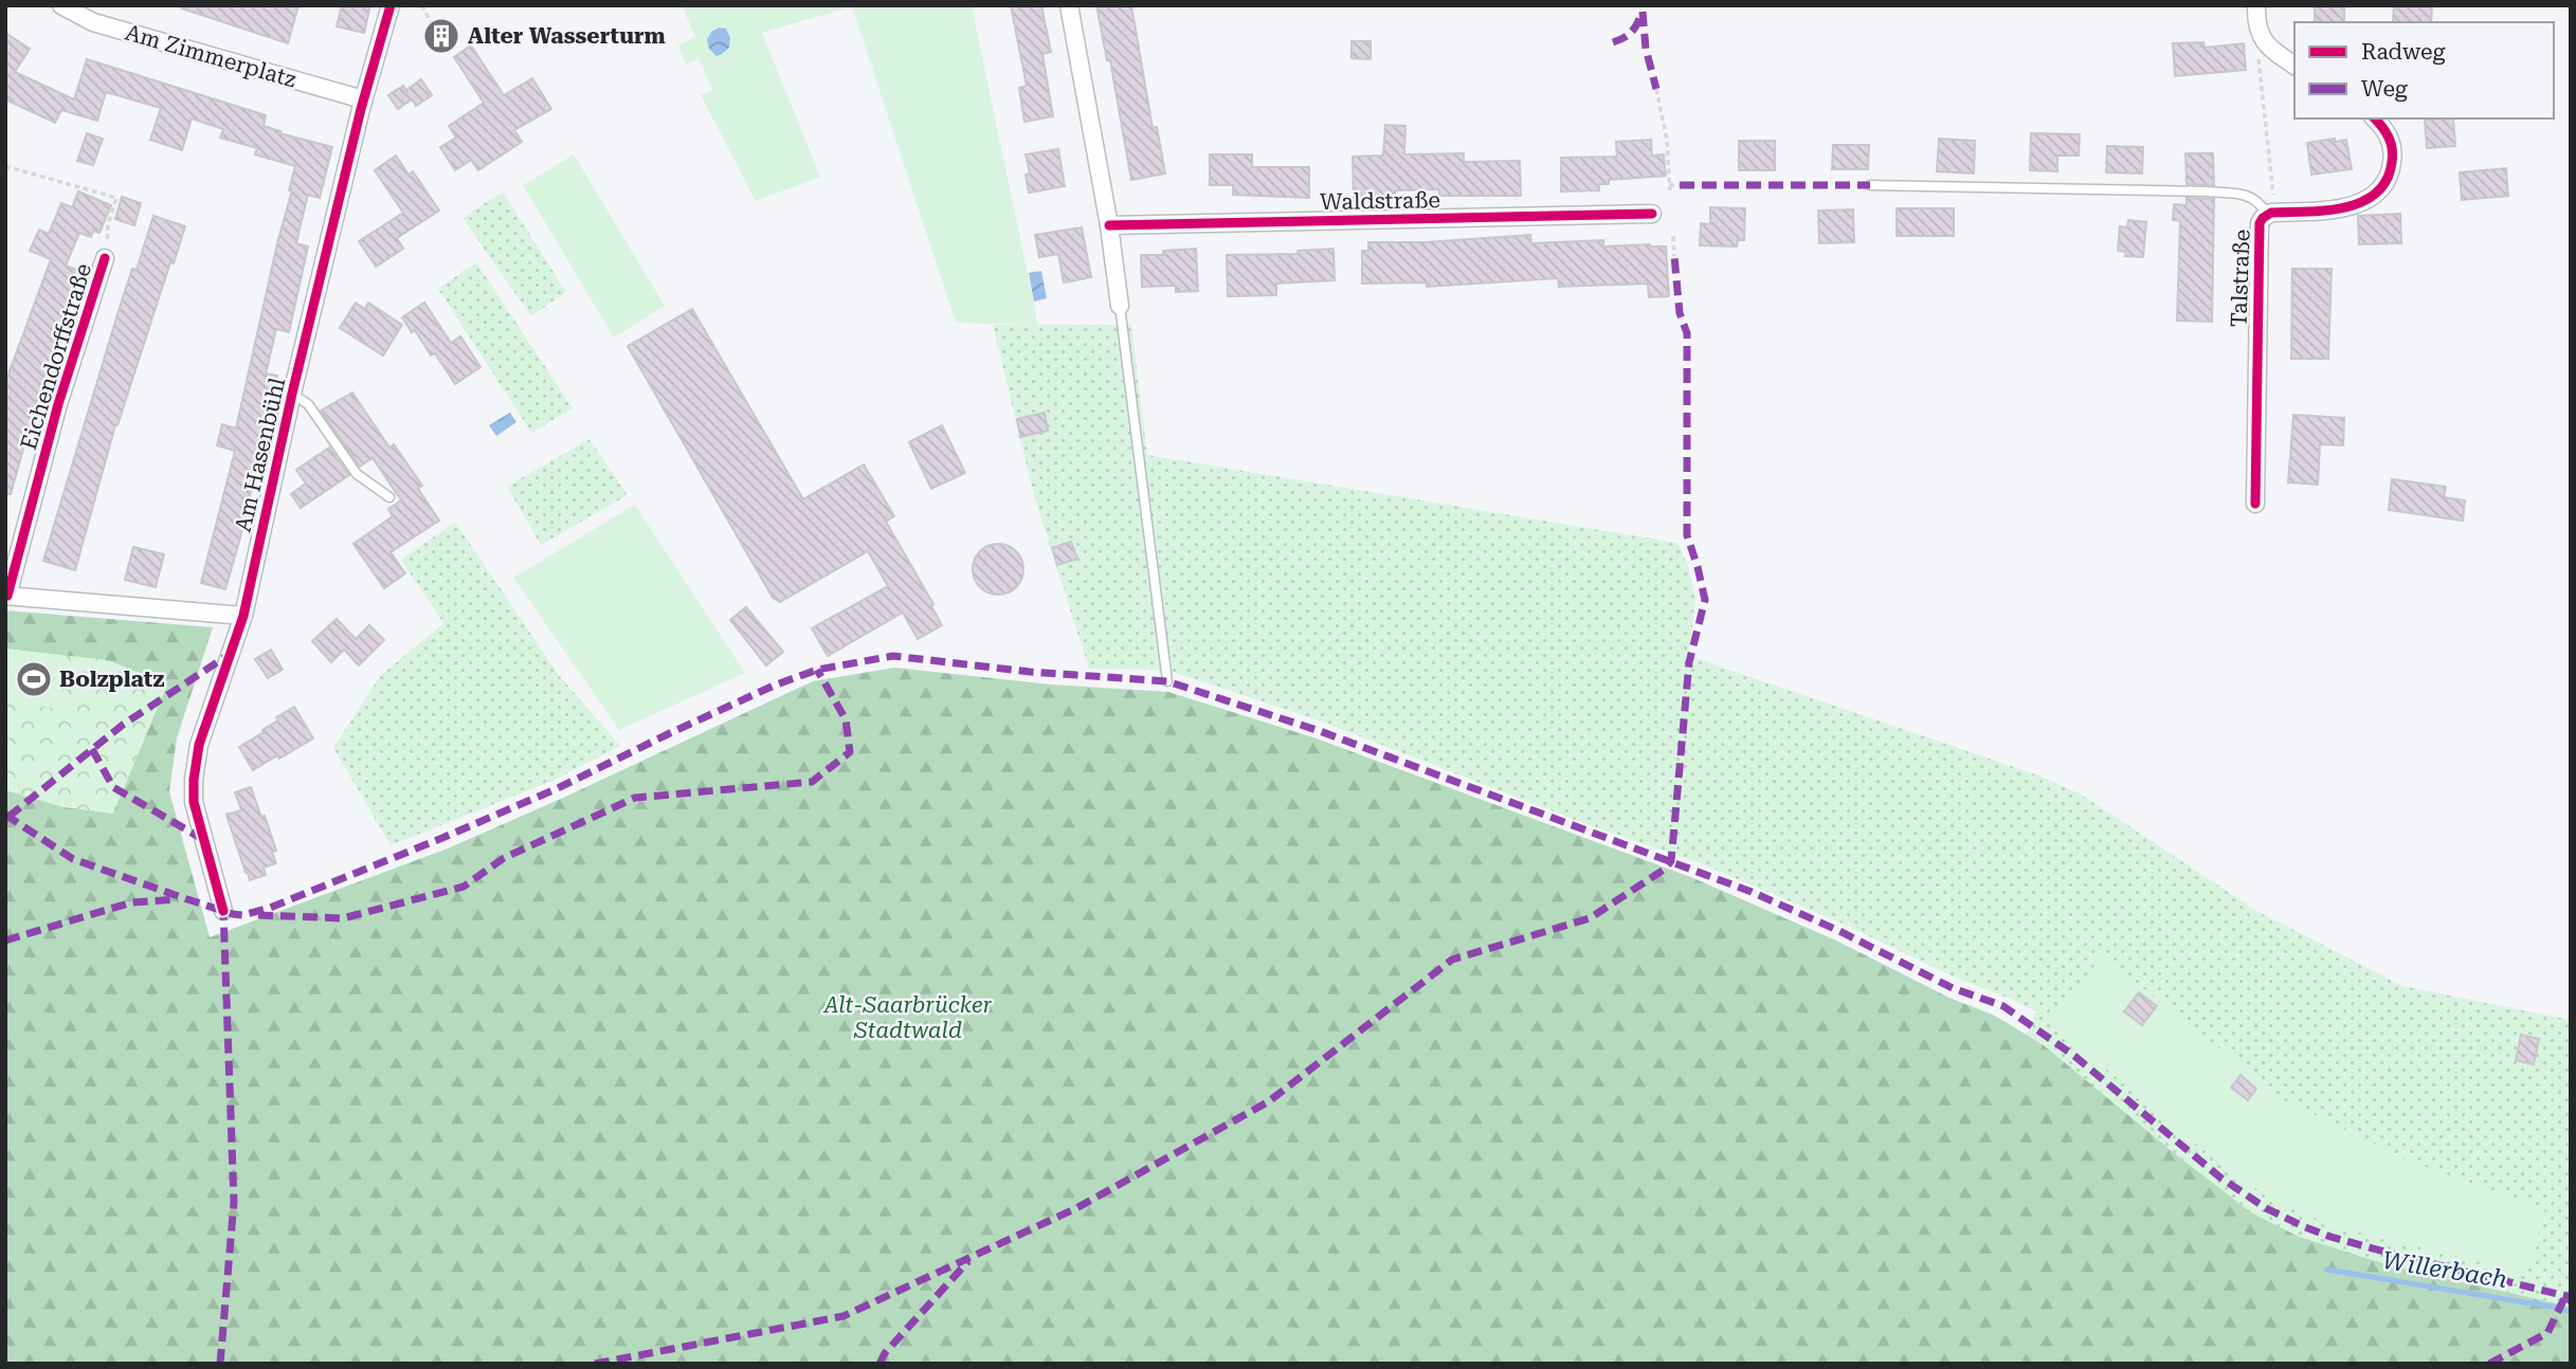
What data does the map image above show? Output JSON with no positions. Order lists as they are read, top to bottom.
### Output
{
  "streets": {
    "street": [
      "Am Zimmerplatz",
      "Waldstraße",
      "Talstraße",
      "Eichendorffstraße",
      "Am Hasenbühl"
    ]
  },
  "crossings": [
    ["Am Zimmerplatz", "Am Hasenbühl"]
  ],
  "water": ["Willerbach"],
  "parks": ["Alt-Saarbrücker Stadtwald"],
  "places": {
    "building": ["Alter Wasserturm"],
    "sports": ["Bolzplatz"]
  },
  "legend": ["Radweg", "Weg"]
}
